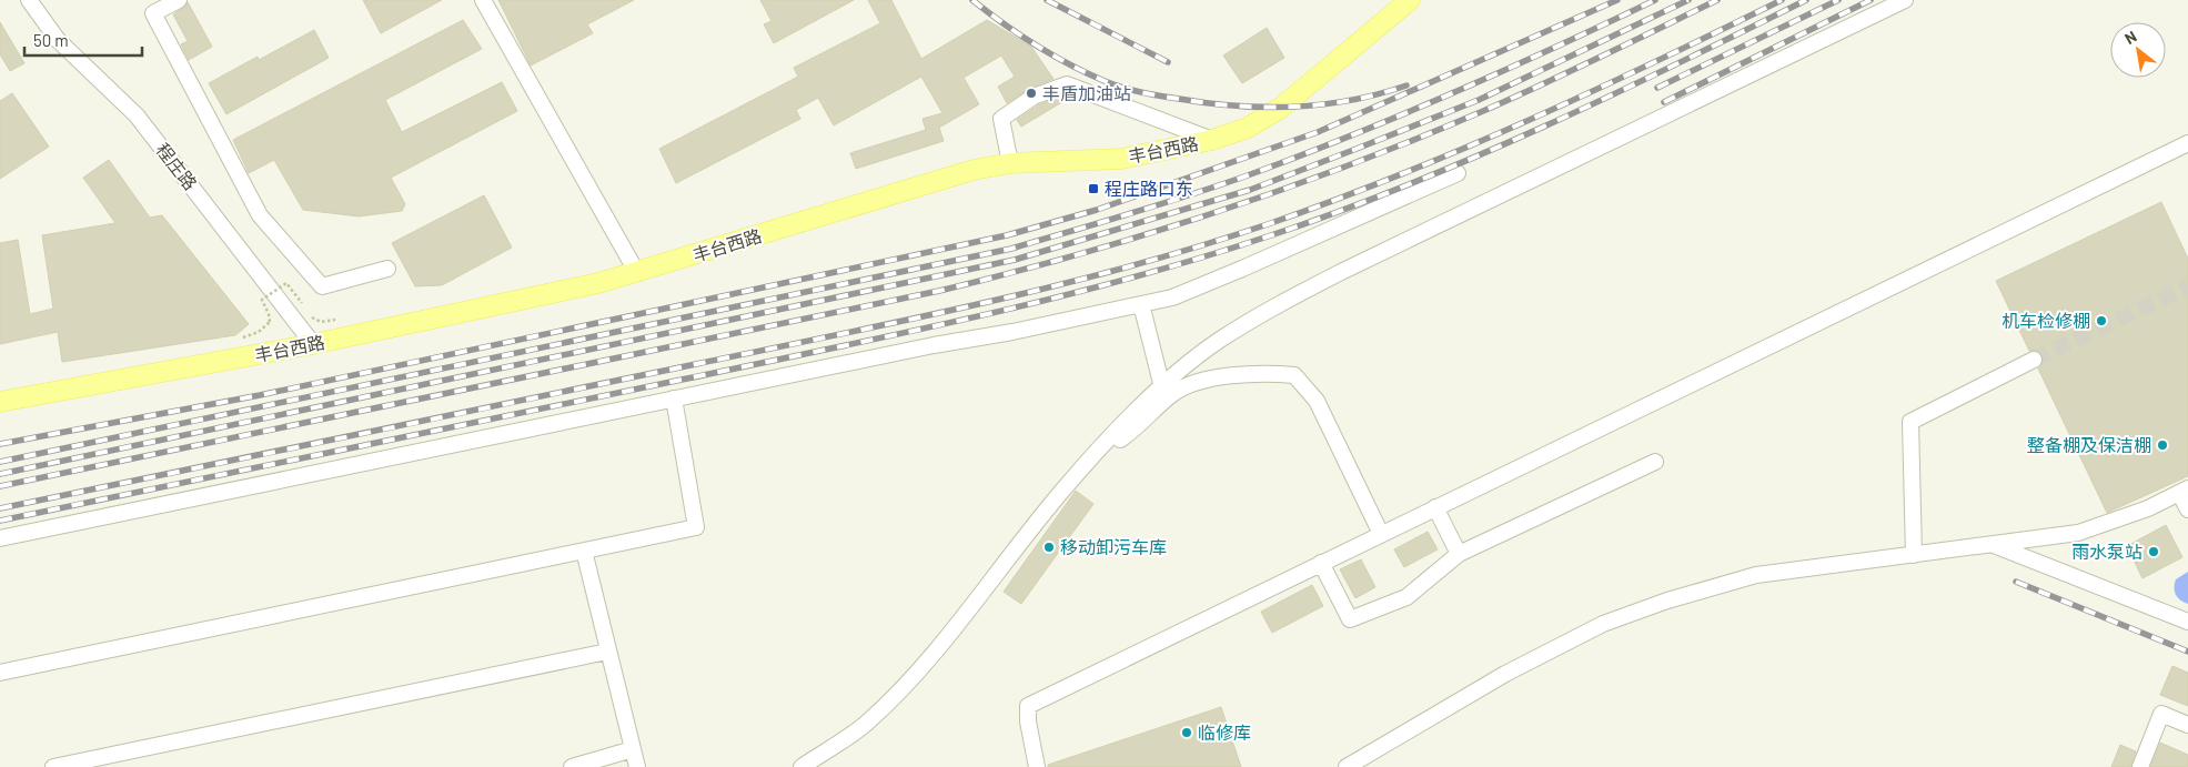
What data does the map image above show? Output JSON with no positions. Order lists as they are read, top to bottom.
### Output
{
  "streets": {
    "main road": ["丰台西路"],
    "street": ["程庄路"]
  },
  "crossings": [
    ["丰台西路", "程庄路"]
  ],
  "places": {
    "other": [
      "丰盾加油站",
      "机车检修棚",
      "整备棚及保洁棚",
      "移动卸污车库",
      "雨水泵站",
      "临修库"
    ],
    "transit": ["程庄路口东"]
  },
  "scale_bar": "50 m",
  "north": "top left"
}
